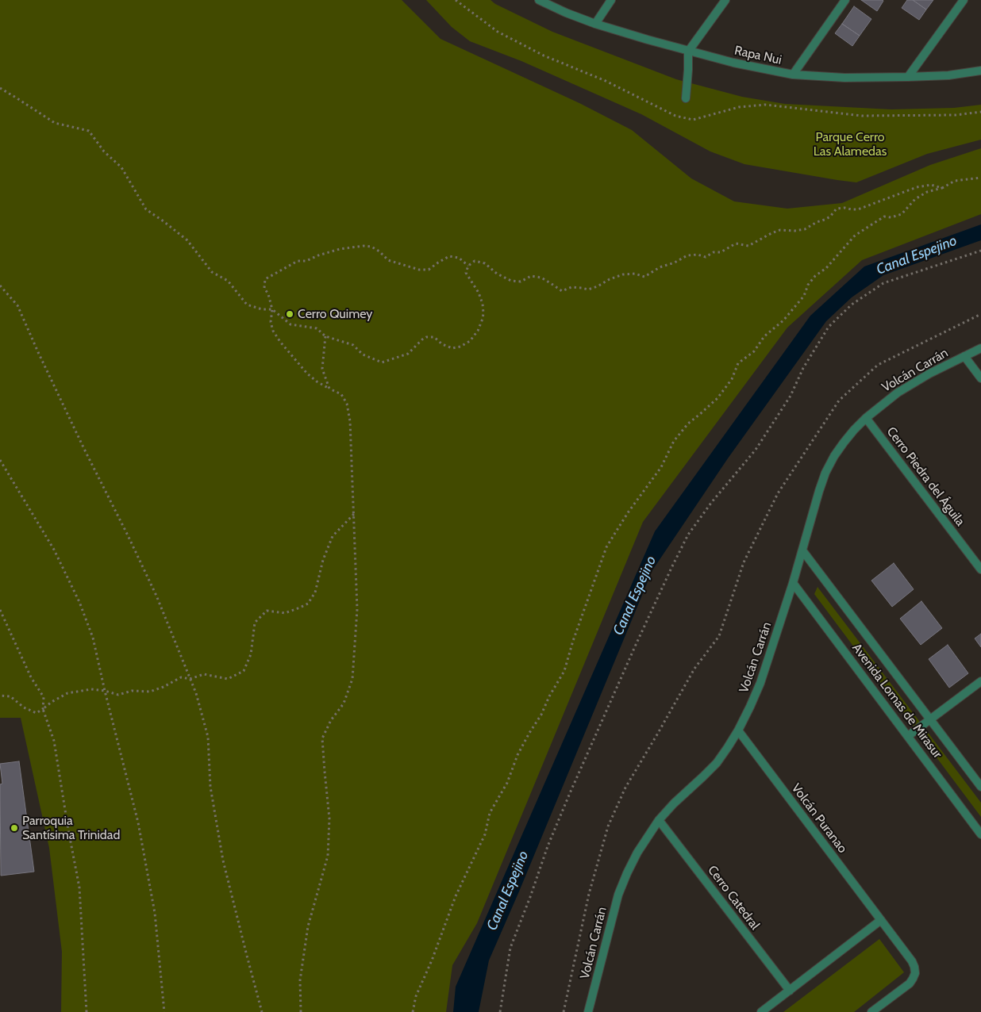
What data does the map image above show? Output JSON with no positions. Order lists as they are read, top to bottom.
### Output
{
  "streets": {
    "street": [
      "Rapa Nui",
      "Volcán Carrán",
      "Cerro Piedra del Águila",
      "Avenida Lomas de Mirasur",
      "Volcán Puranao",
      "Cerro Catedral"
    ]
  },
  "crossings": [
    ["Volcán Carrán", "Cerro Piedra del Águila"],
    ["Volcán Carrán", "Avenida Lomas de Mirasur"],
    ["Volcán Carrán", "Volcán Puranao"],
    ["Volcán Carrán", "Cerro Catedral"]
  ],
  "water": ["Canal Espejino"],
  "parks": ["Parque Cerro Las Alamedas"],
  "places": ["Cerro Quimey", "Parroquia Santísima Trinidad"]
}
